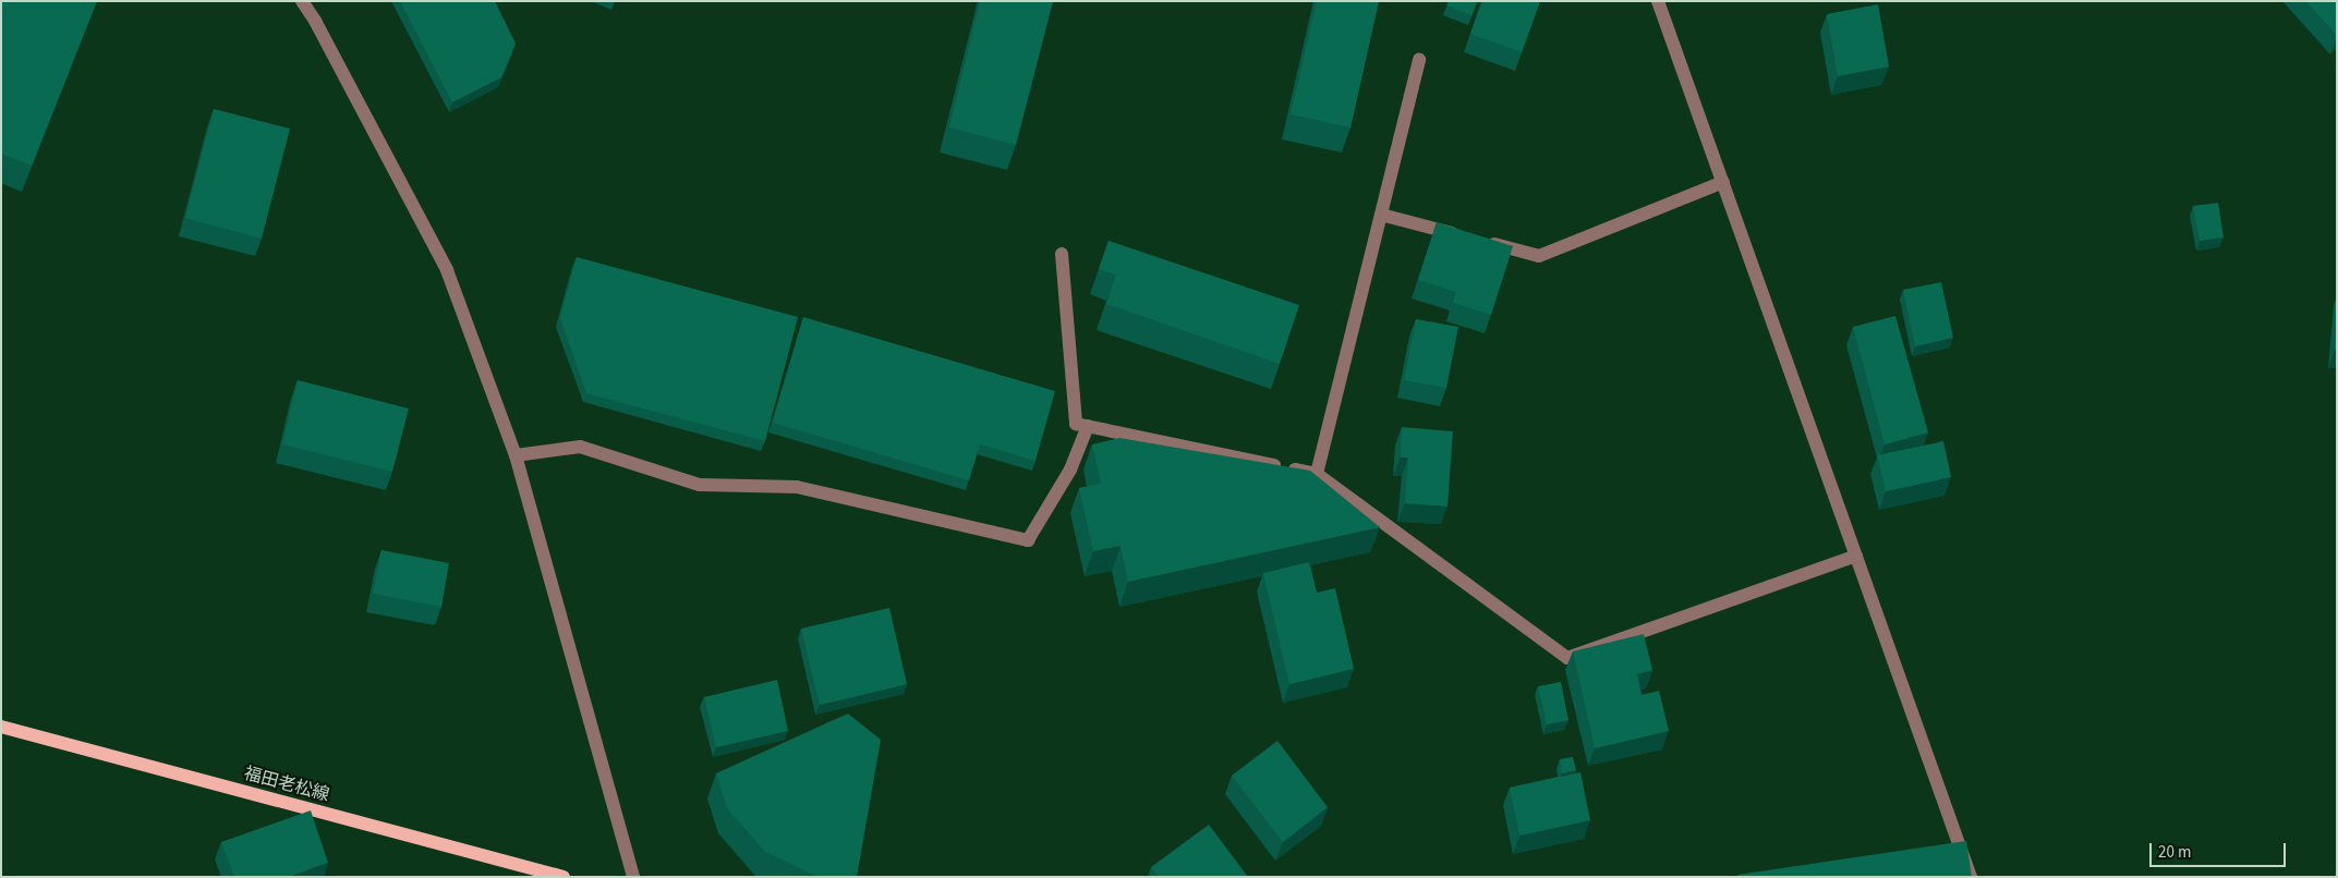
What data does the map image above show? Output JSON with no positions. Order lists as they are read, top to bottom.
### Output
{
  "streets": {
    "main road": ["福田老松線"]
  },
  "scale_bar": "20 m"
}
